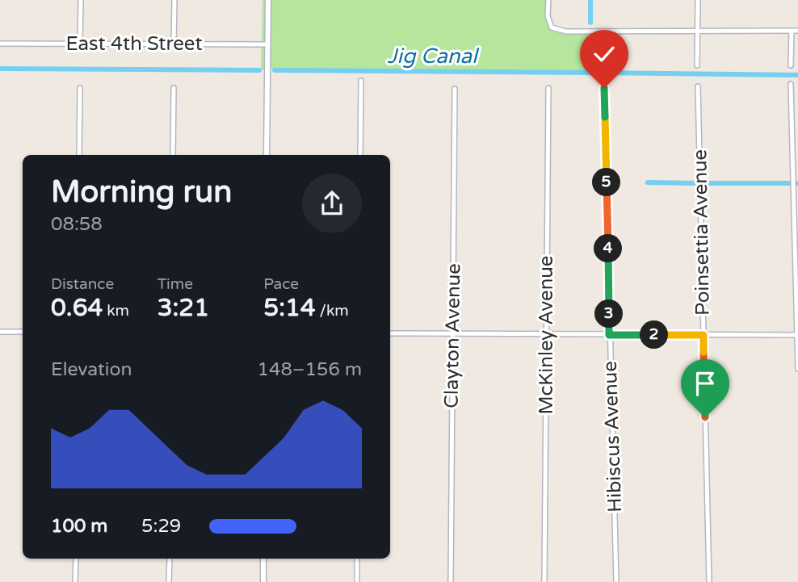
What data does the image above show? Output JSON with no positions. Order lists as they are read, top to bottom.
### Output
{
  "streets": {
    "street": [
      "East 4th Street",
      "Poinsettia Avenue",
      "McKinley Avenue",
      "Clayton Avenue",
      "Hibiscus Avenue"
    ]
  },
  "water": ["Jig Canal"],
  "page": {
    "heading": ["Morning run", "08:58"],
    "pins": [
      "5",
      "4",
      "3",
      "2"
    ],
    "stats": [
      ["Distance", "0.64 km"],
      ["Time", "3:21"],
      ["Pace", "5:14 /km"]
    ],
    "chart": ["Elevation", "148–156 m"],
    "list": [
      {
        "name": "100 m",
        "note": "5:29"
      }
    ]
  }
}
